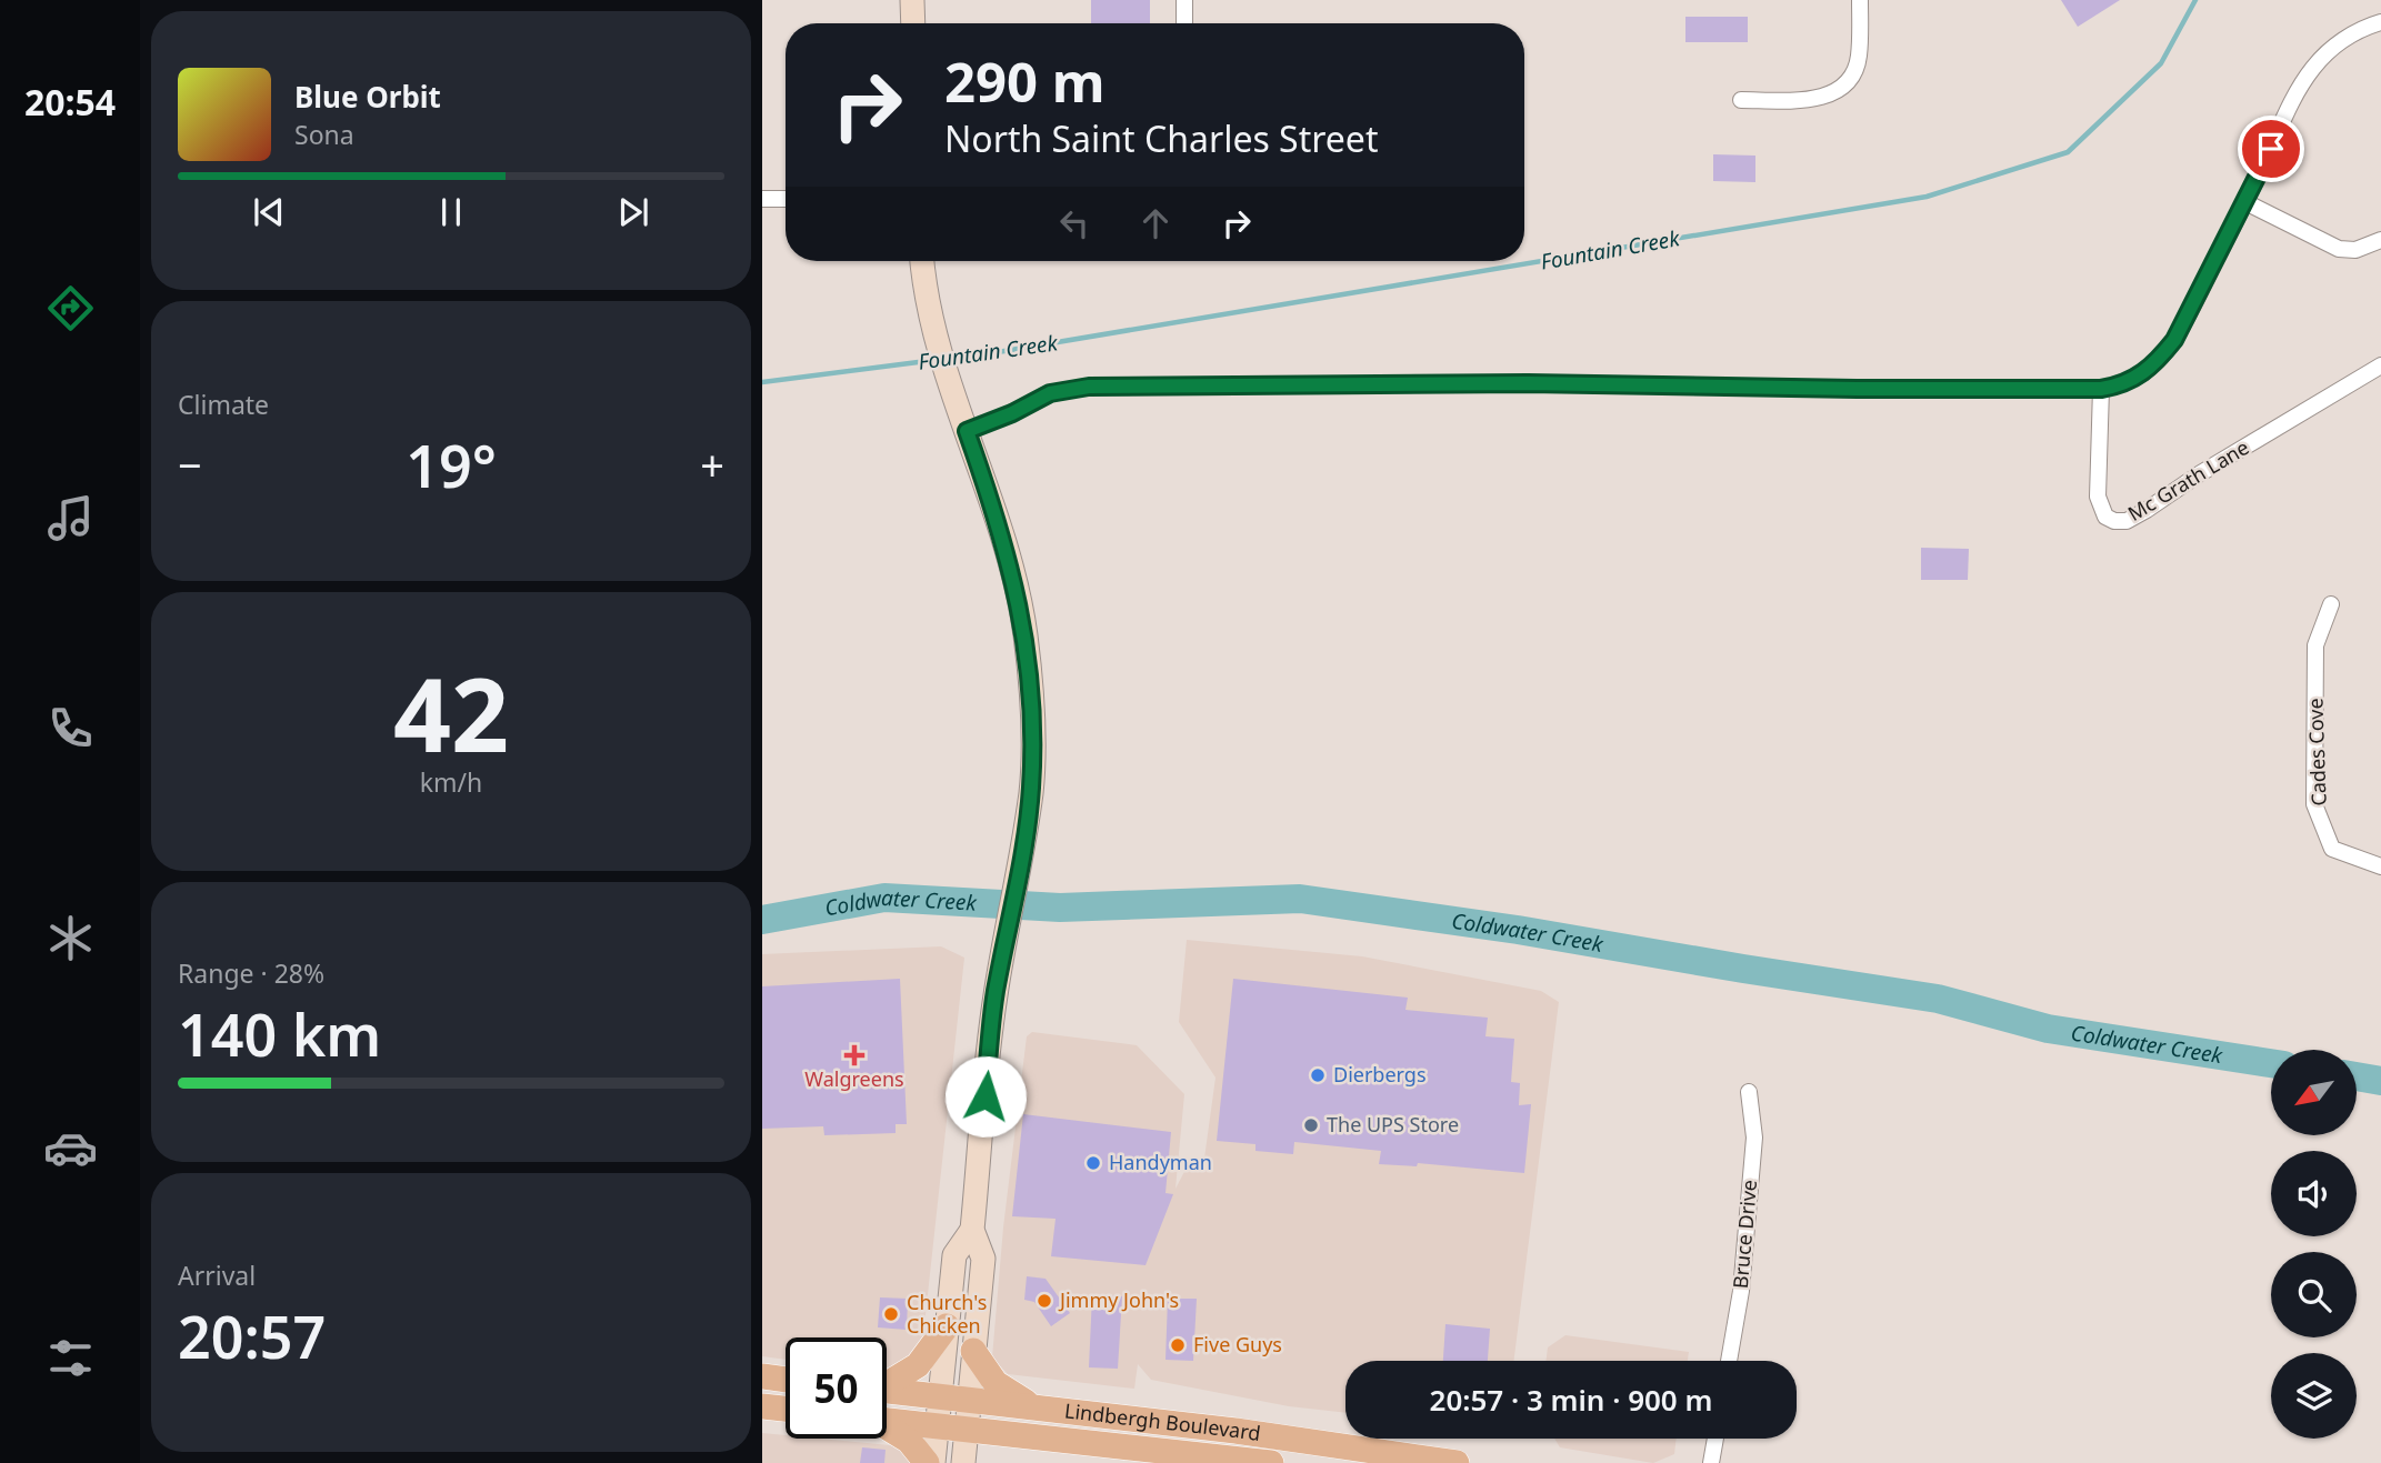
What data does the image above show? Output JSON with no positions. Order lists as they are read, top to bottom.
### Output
{
  "streets": {
    "main road": ["Lindbergh Boulevard"],
    "street": ["Mc Grath Lane", "Cades Cove", "Bruce Drive"]
  },
  "water": ["Fountain Creek", "Coldwater Creek"],
  "places": {
    "health": ["Walgreens"],
    "other": [
      "Dierbergs",
      "The UPS Store",
      "Handyman",
      "Jimmy John's",
      "Church's Chicken",
      "Five Guys"
    ]
  },
  "north": "bottom left",
  "page": {
    "tabs": "20:54",
    "turn": ["290 m", "North Saint Charles Street"],
    "song": ["Blue Orbit", "Sona"],
    "tile": [
      "Climate",
      ["42", "km/h"],
      ["Range · 28%", "140 km"],
      ["Arrival", "20:57"]
    ],
    "heat": ["−", "19°", "+"],
    "limit": "50",
    "trip": "20:57 · 3 min · 900 m"
  }
}
